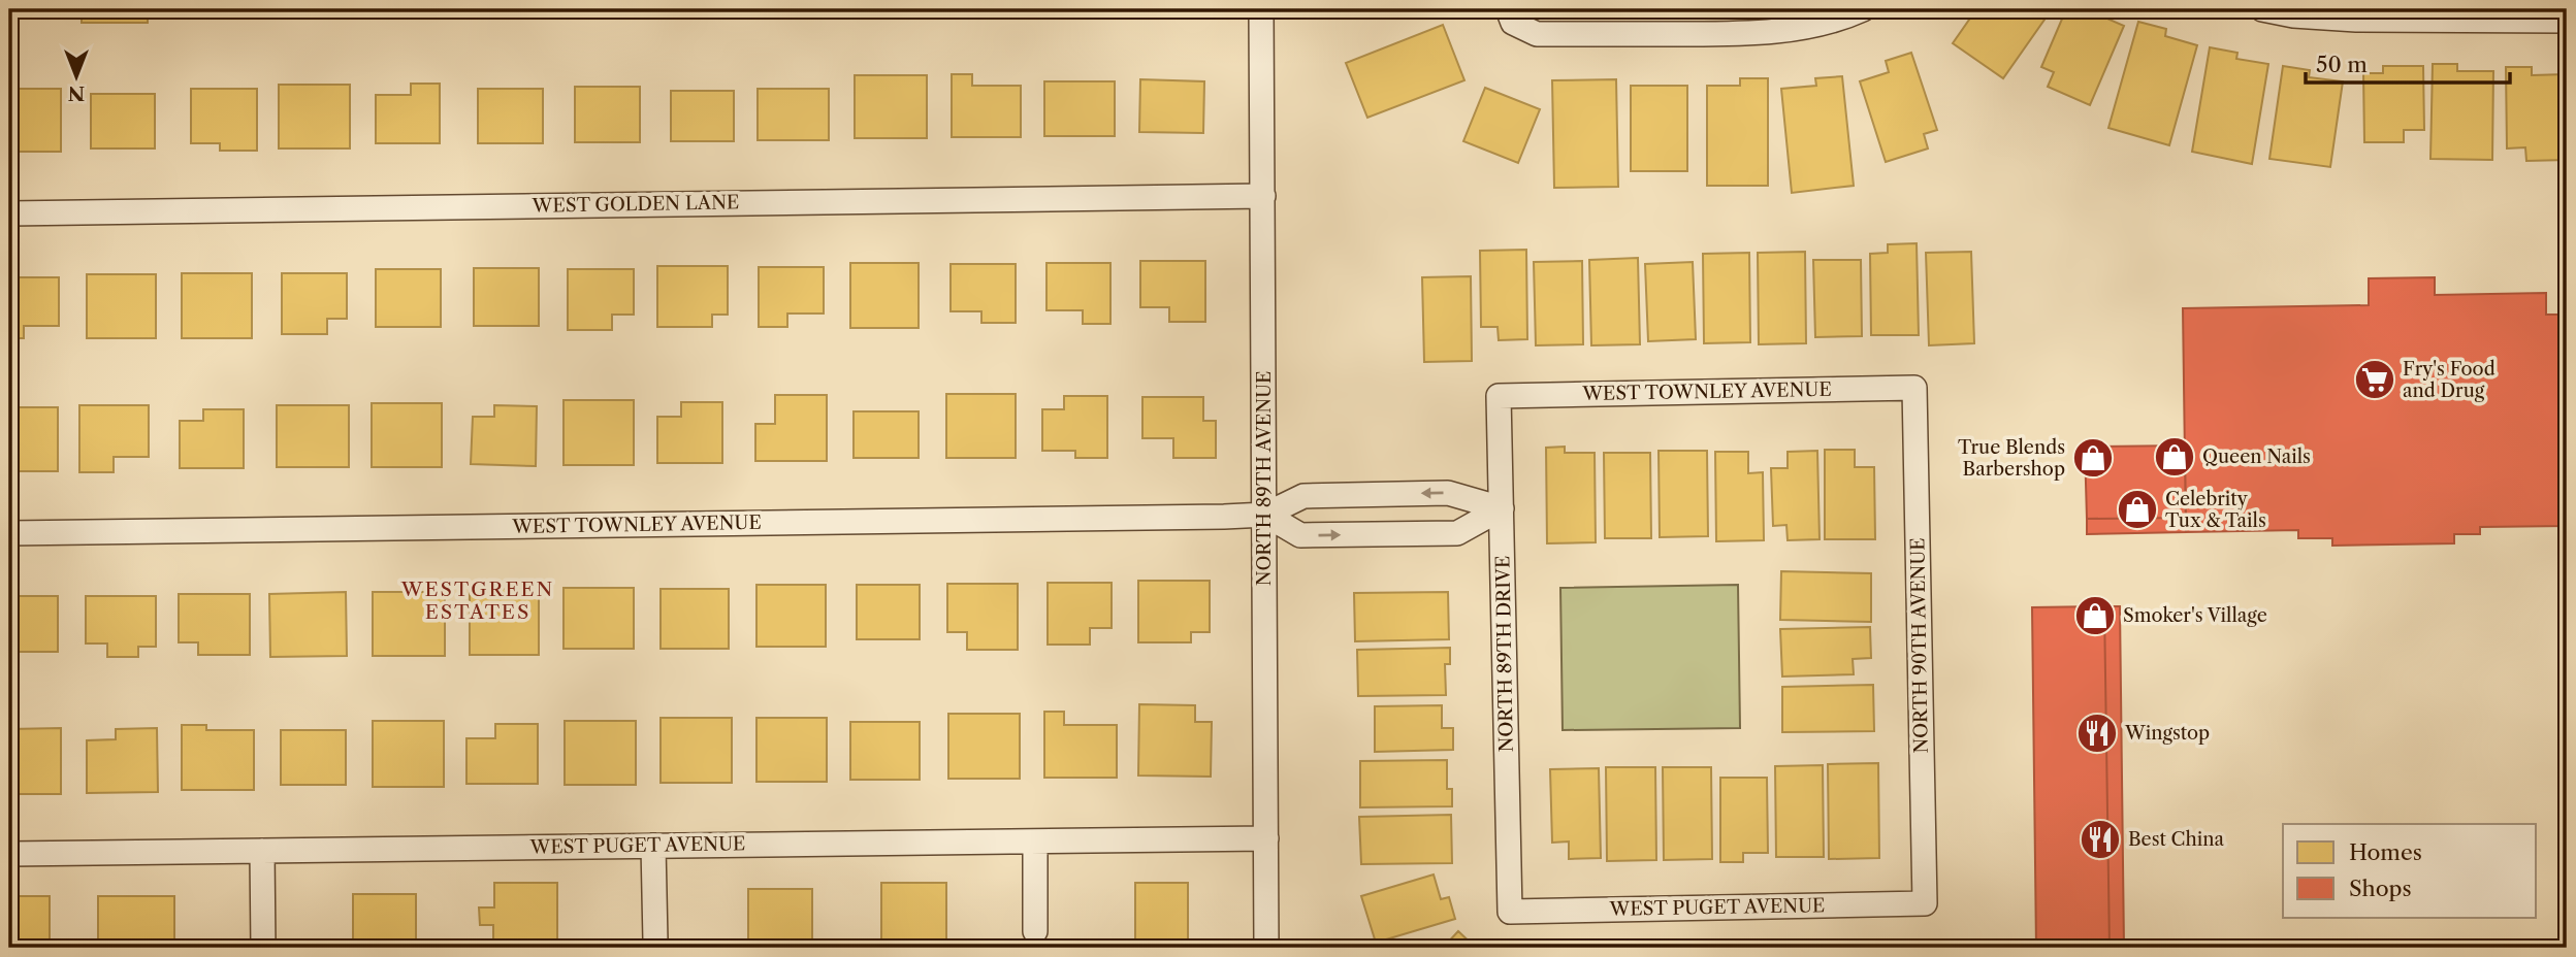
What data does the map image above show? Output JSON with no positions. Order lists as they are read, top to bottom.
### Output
{
  "streets": {
    "street": [
      "WEST GOLDEN LANE",
      "WEST TOWNLEY AVENUE",
      "NORTH 89TH AVENUE",
      "NORTH 90TH AVENUE",
      "NORTH 89TH DRIVE",
      "WEST PUGET AVENUE"
    ]
  },
  "crossings": [
    ["WEST GOLDEN LANE", "NORTH 89TH AVENUE"],
    ["WEST TOWNLEY AVENUE", "NORTH 89TH AVENUE"],
    ["WEST TOWNLEY AVENUE", "NORTH 90TH AVENUE"],
    ["WEST TOWNLEY AVENUE", "NORTH 89TH DRIVE"],
    ["NORTH 89TH AVENUE", "WEST PUGET AVENUE"],
    ["NORTH 90TH AVENUE", "WEST PUGET AVENUE"],
    ["NORTH 89TH DRIVE", "WEST PUGET AVENUE"]
  ],
  "districts": ["WESTGREEN ESTATES"],
  "places": {
    "supermarket": ["Fry's Food and Drug"],
    "shop": [
      "Queen Nails",
      "True Blends Barbershop",
      "Celebrity Tux & Tails",
      "Smoker's Village"
    ],
    "restaurant": ["Wingstop", "Best China"]
  },
  "legend": ["Homes", "Shops"],
  "scale_bar": "50 m",
  "north": "bottom"
}
